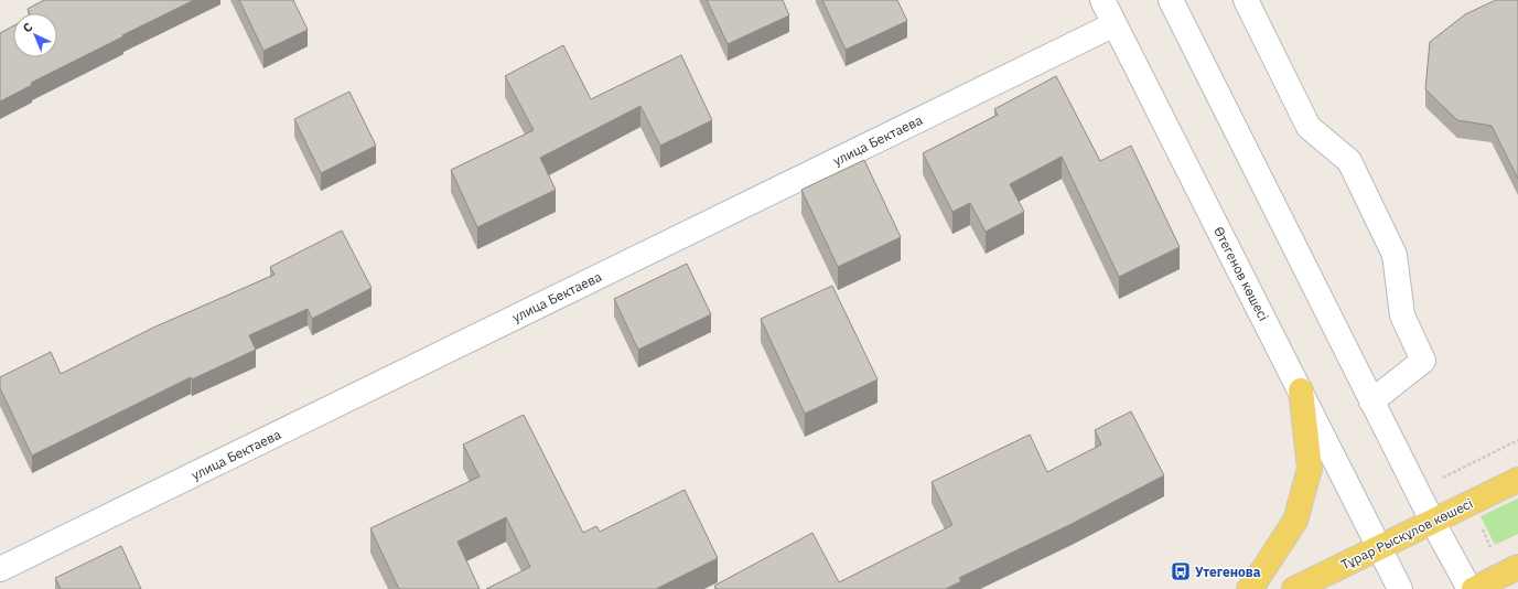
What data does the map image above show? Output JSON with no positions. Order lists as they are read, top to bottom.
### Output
{
  "streets": {
    "main road": ["Тұрар Рыскұлов көшесі"],
    "street": ["улица Бектаева", "Өтегенов көшесі"]
  },
  "crossings": [
    ["улица Бектаева", "Өтегенов көшесі"],
    ["Өтегенов көшесі", "Тұрар Рыскұлов көшесі"]
  ],
  "places": {
    "bus stop": ["Утегенова"]
  },
  "north": "top left"
}
